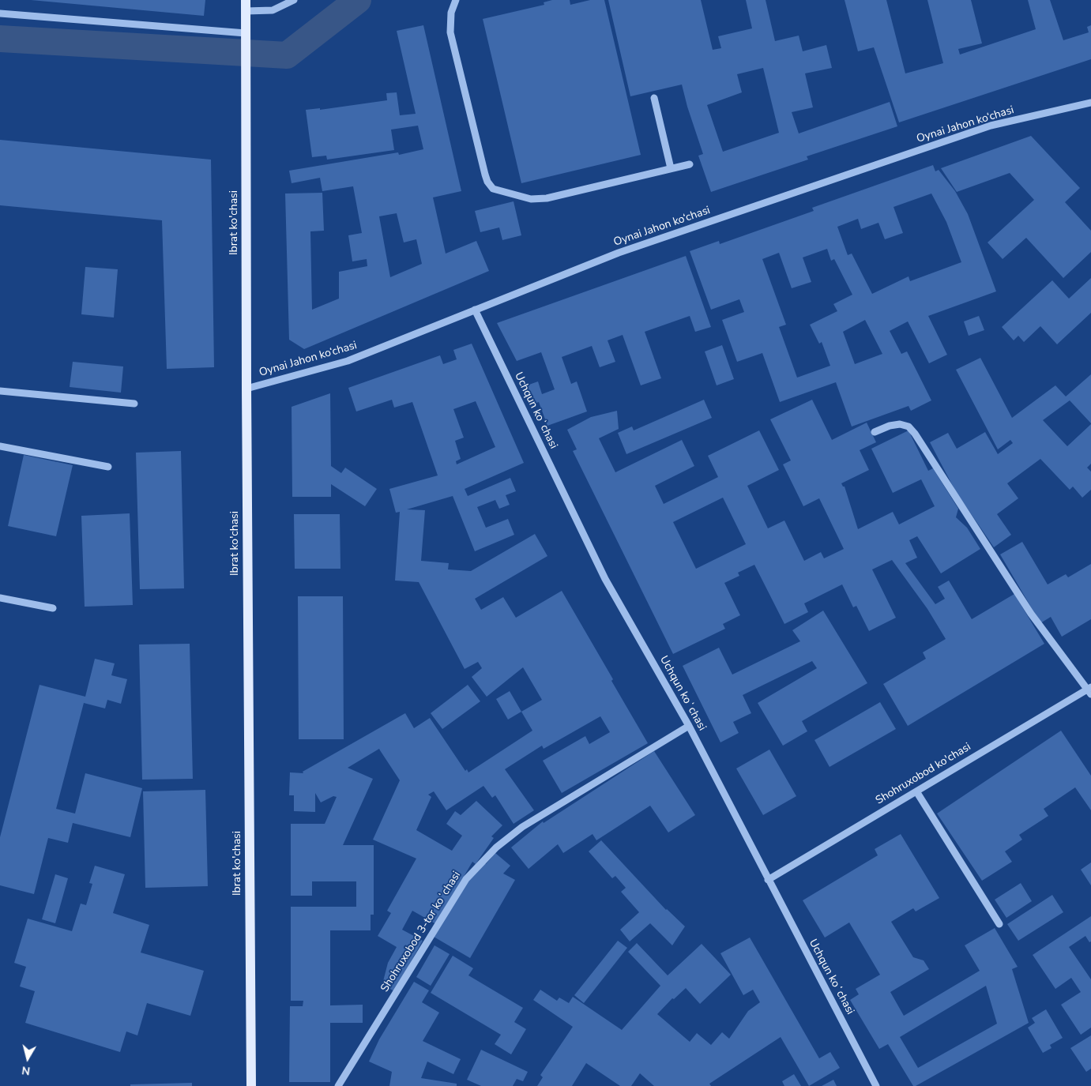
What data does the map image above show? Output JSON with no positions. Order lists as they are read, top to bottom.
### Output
{
  "streets": {
    "main road": ["Ibrat ko'chasi"],
    "street": [
      "Oynai Jahon ko‘chasi",
      "Uchqun koʻchasi",
      "Shohruxobod ko'chasi",
      "Shohruxobod 3-tor koʻchasi"
    ]
  },
  "crossings": [
    ["Oynai Jahon ko‘chasi", "Ibrat ko'chasi"],
    ["Oynai Jahon ko‘chasi", "Uchqun koʻchasi"],
    ["Uchqun koʻchasi", "Shohruxobod ko'chasi"],
    ["Uchqun koʻchasi", "Shohruxobod 3-tor koʻchasi"]
  ],
  "north": "bottom"
}
